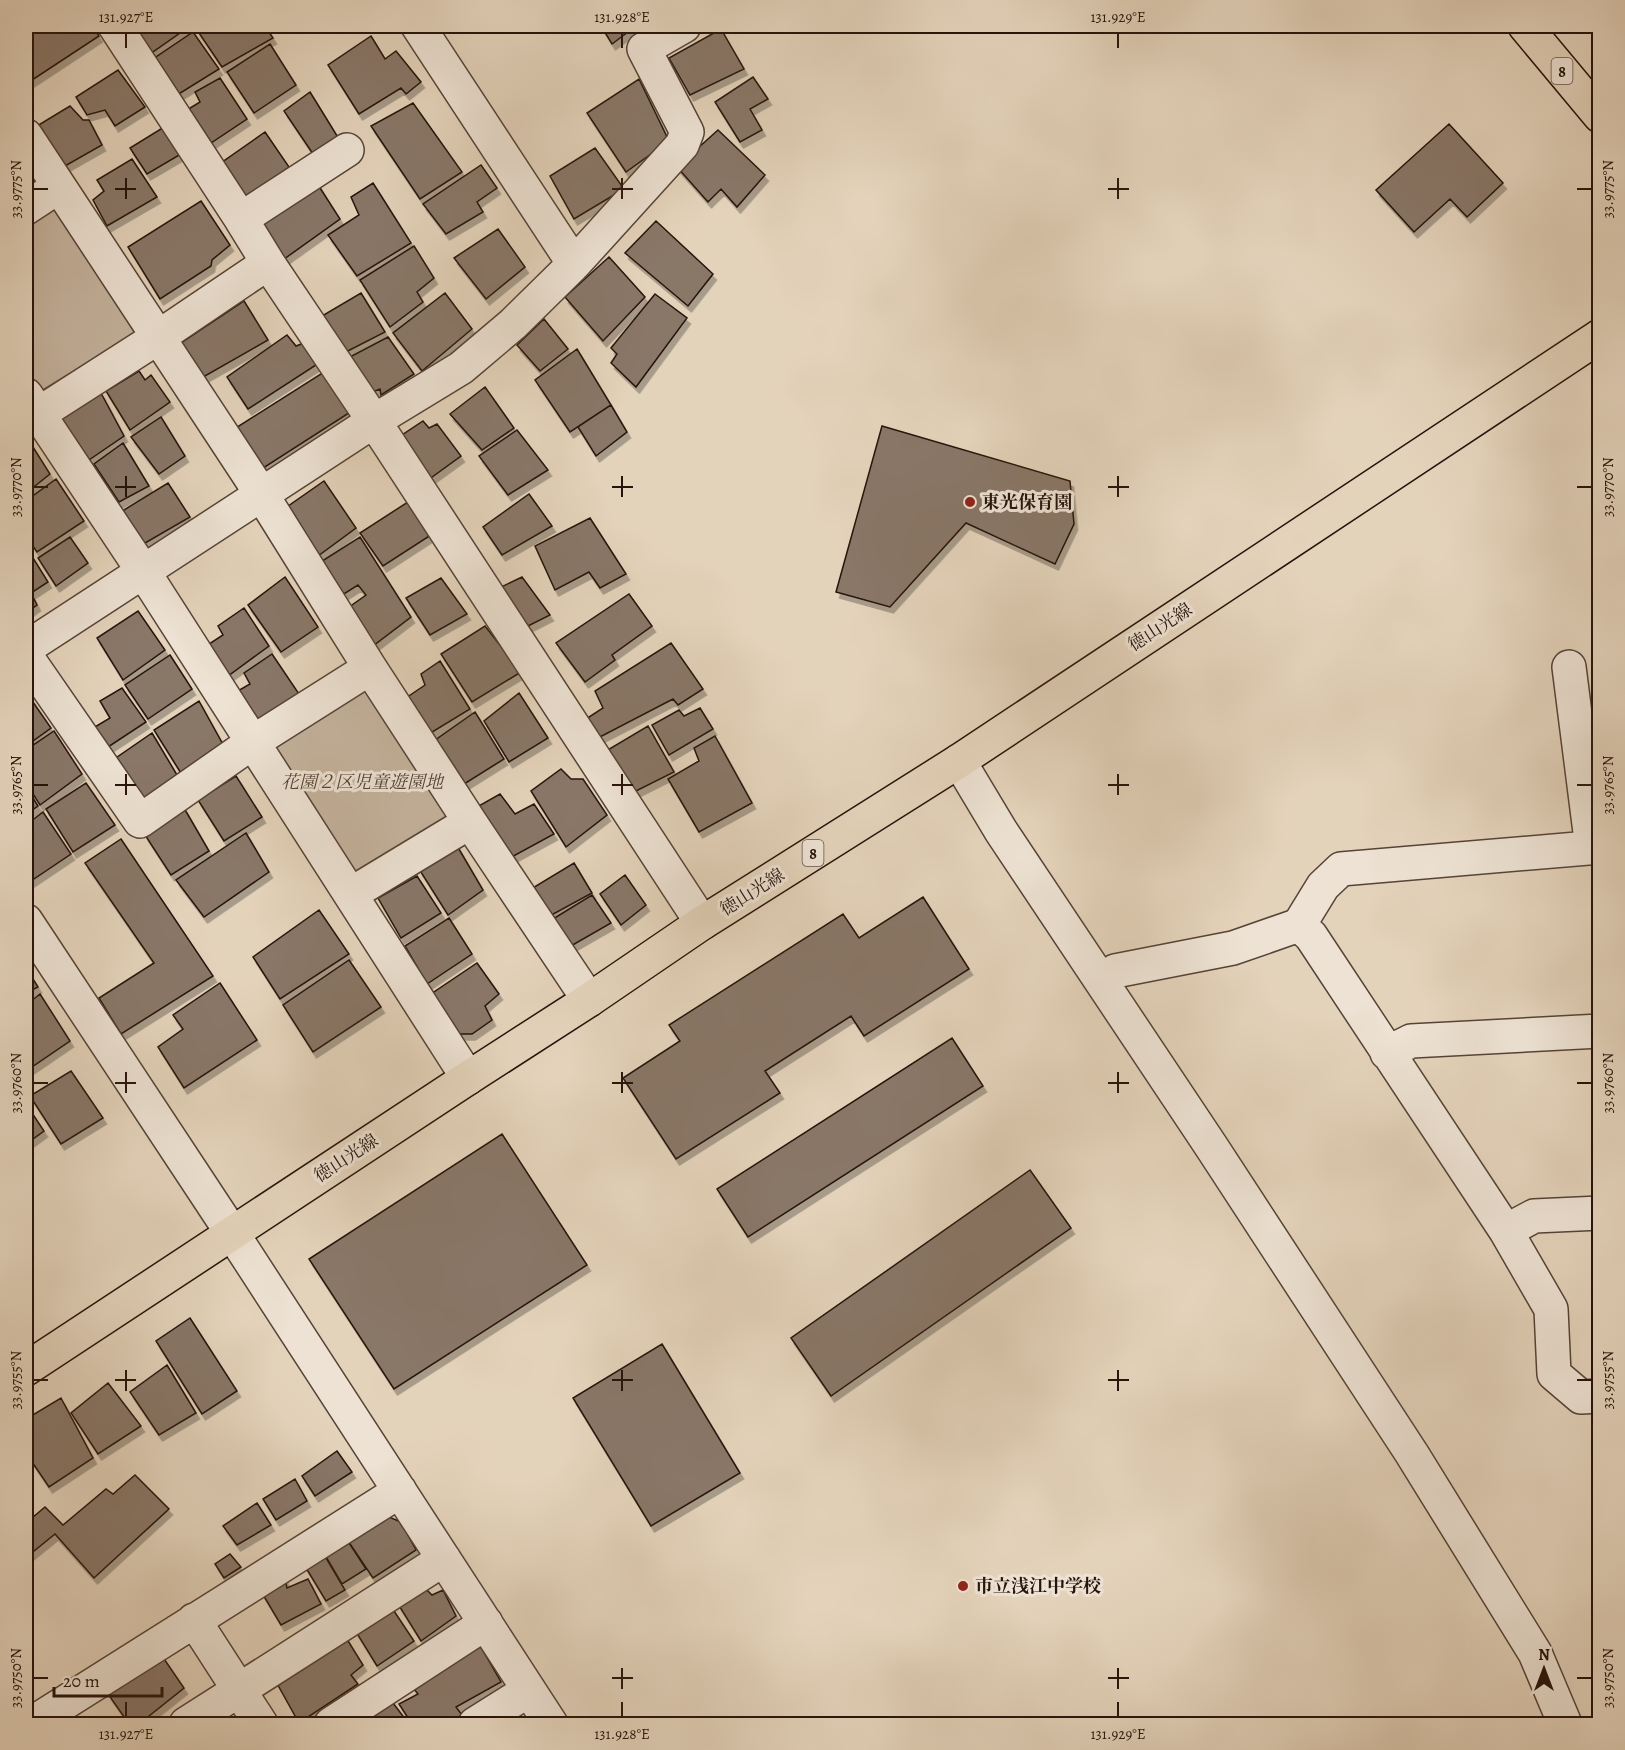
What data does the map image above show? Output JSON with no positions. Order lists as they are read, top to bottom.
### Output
{
  "streets": {
    "main road": ["8", "徳山光線"]
  },
  "parks": ["花園２区児童遊園地"],
  "places": ["東光保育園", "市立浅江中学校"],
  "scale_bar": "20 m",
  "north": "top",
  "coordinates": [
    "131.927°E",
    "131.928°E",
    "131.929°E",
    "33.9775°N",
    "33.9770°N",
    "33.9765°N",
    "33.9760°N",
    "33.9755°N",
    "33.9750°N"
  ]
}
